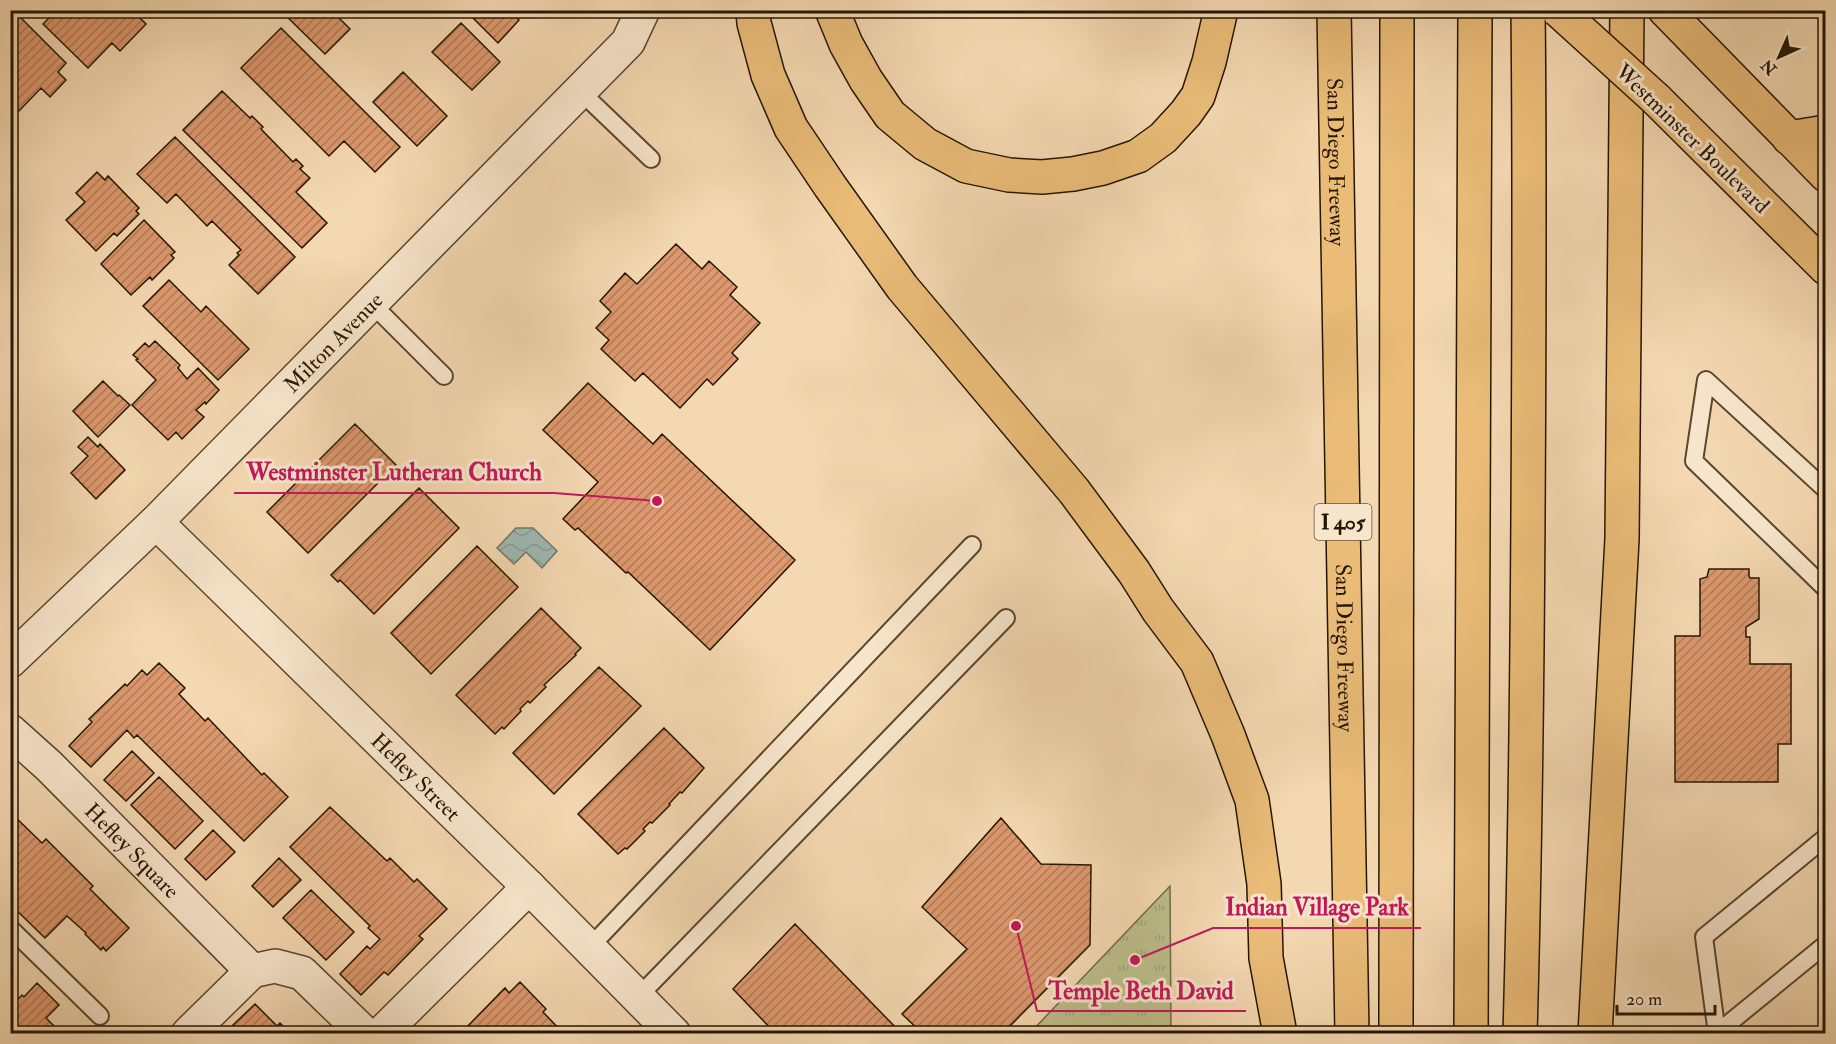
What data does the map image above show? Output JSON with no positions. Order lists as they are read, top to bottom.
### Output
{
  "streets": {
    "main road": ["Westminster Boulevard", "San Diego Freeway", "I 405"],
    "street": ["Milton Avenue", "Hefley Street", "Hefley Square"]
  },
  "crossings": [
    ["Milton Avenue", "Hefley Street"]
  ],
  "places": ["Westminster Lutheran Church", "Temple Beth David", "Indian Village Park"],
  "scale_bar": "20 m",
  "north": "bottom left"
}
